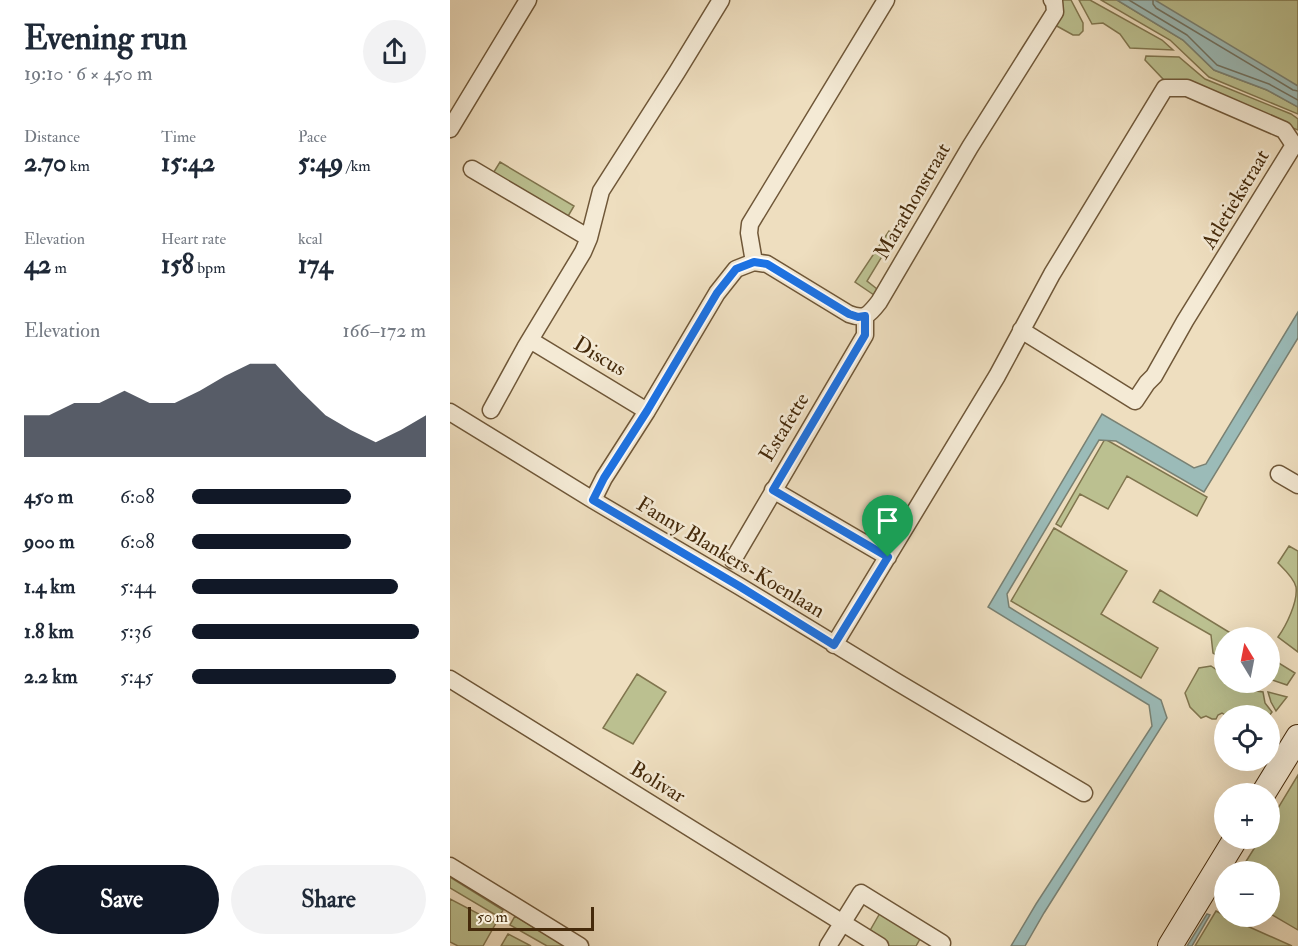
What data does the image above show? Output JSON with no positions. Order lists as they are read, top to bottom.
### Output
{
  "streets": {
    "street": [
      "Atletiekstraat",
      "Marathonstraat",
      "Discus",
      "Estafette",
      "Fanny Blankers-Koenlaan",
      "Bolivar"
    ]
  },
  "crossings": [
    ["Atletiekstraat", "Fanny Blankers-Koenlaan"],
    ["Marathonstraat", "Estafette"]
  ],
  "scale_bar": "50 m",
  "north": "top",
  "page": {
    "heading": ["Evening run", "19:10 · 6 × 450 m"],
    "stats": [
      ["Distance", "2.70 km"],
      ["Time", "15:42"],
      ["Pace", "5:49 /km"],
      ["Elevation", "42 m"],
      ["Heart rate", "158 bpm"],
      ["kcal", "174"]
    ],
    "chart": ["Elevation", "166–172 m"],
    "list": [
      {
        "name": "450 m",
        "note": "6:08"
      },
      {
        "name": "900 m",
        "note": "6:08"
      },
      {
        "name": "1.4 km",
        "note": "5:44"
      },
      {
        "name": "1.8 km",
        "note": "5:36"
      },
      {
        "name": "2.2 km",
        "note": "5:45"
      }
    ],
    "map_buttons": ["+", "−"],
    "buttons": ["Save", "Share"],
    "scale": "50 m"
  }
}
